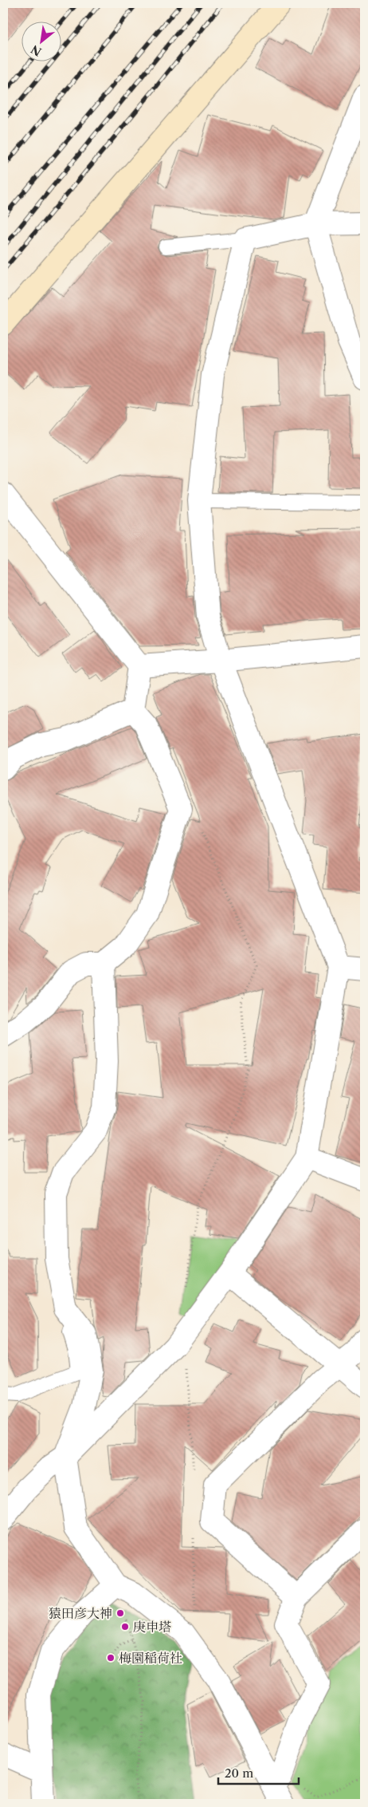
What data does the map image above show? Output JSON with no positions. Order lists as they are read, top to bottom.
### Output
{
  "places": ["猿田彦大神", "庚申塔", "梅園稲荷社"],
  "scale_bar": "20 m",
  "north": "bottom left"
}
